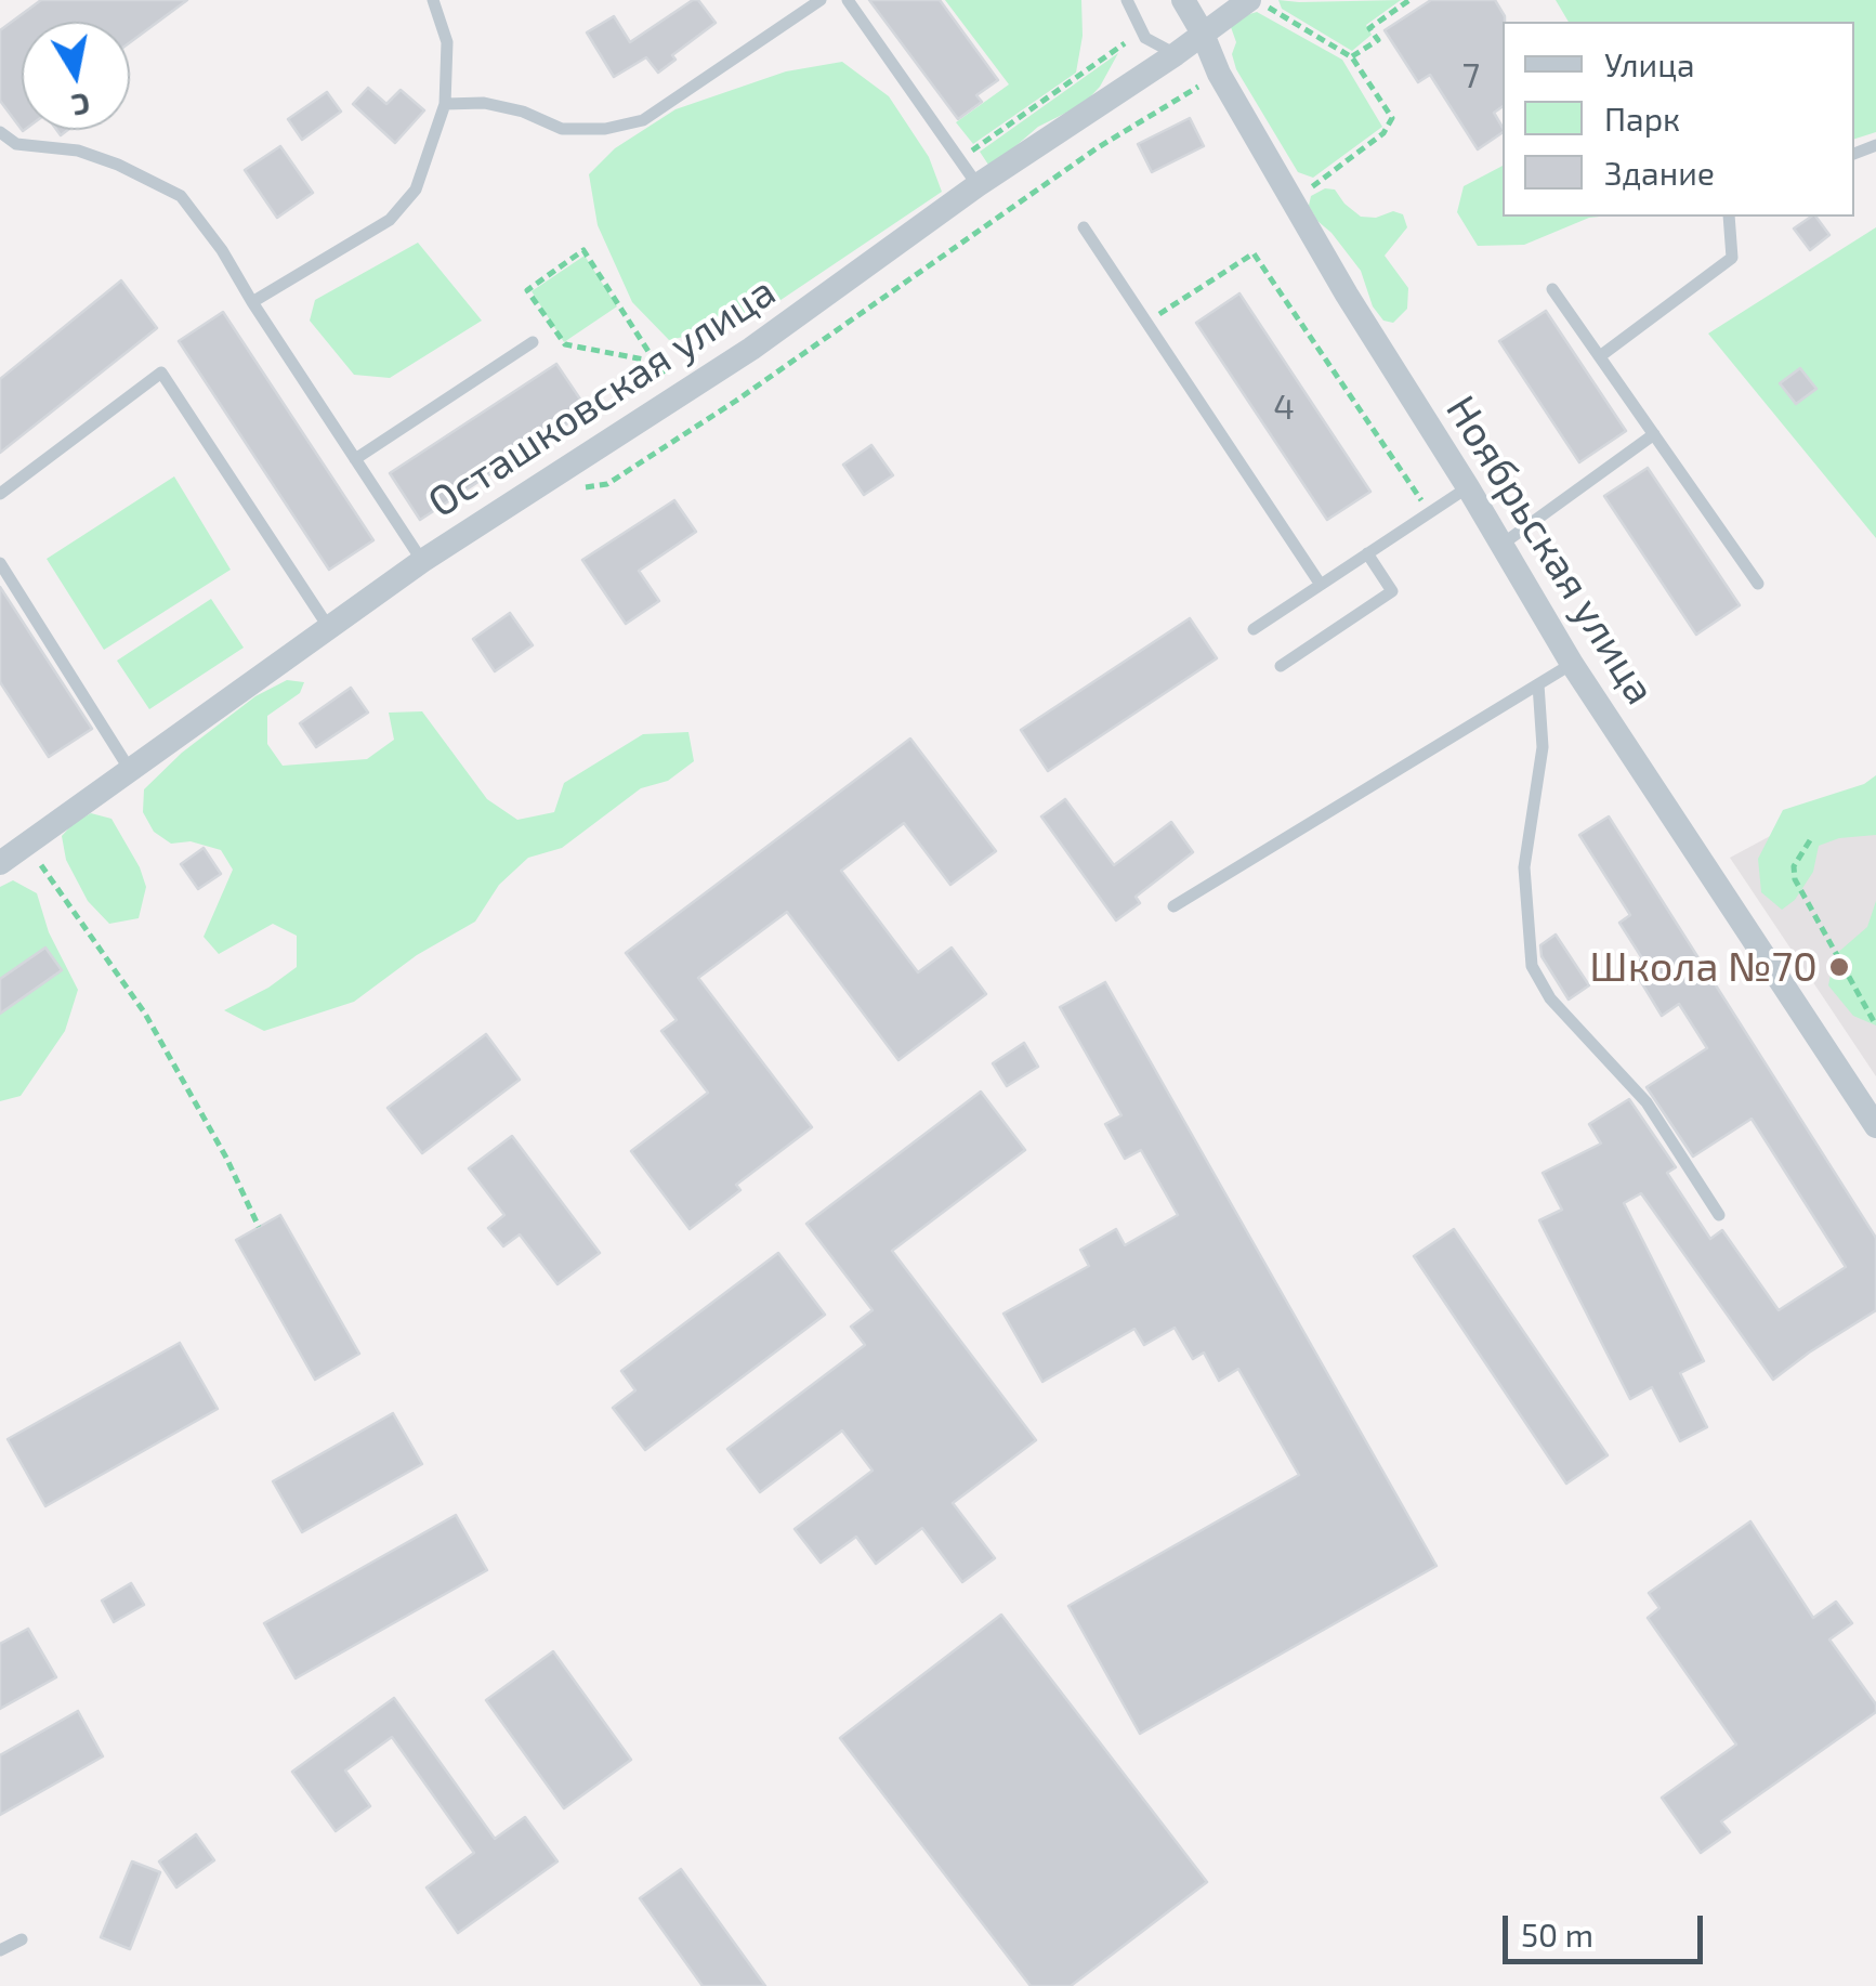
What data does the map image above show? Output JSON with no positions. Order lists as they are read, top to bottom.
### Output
{
  "streets": {
    "street": ["Осташковская улица", "Ноябрьская улица"]
  },
  "crossings": [
    ["Осташковская улица", "Ноябрьская улица"]
  ],
  "places": ["Школа №70"],
  "house_numbers": ["7", "4"],
  "legend": ["Улица", "Парк", "Здание"],
  "scale_bar": "50 m",
  "north": "bottom"
}
